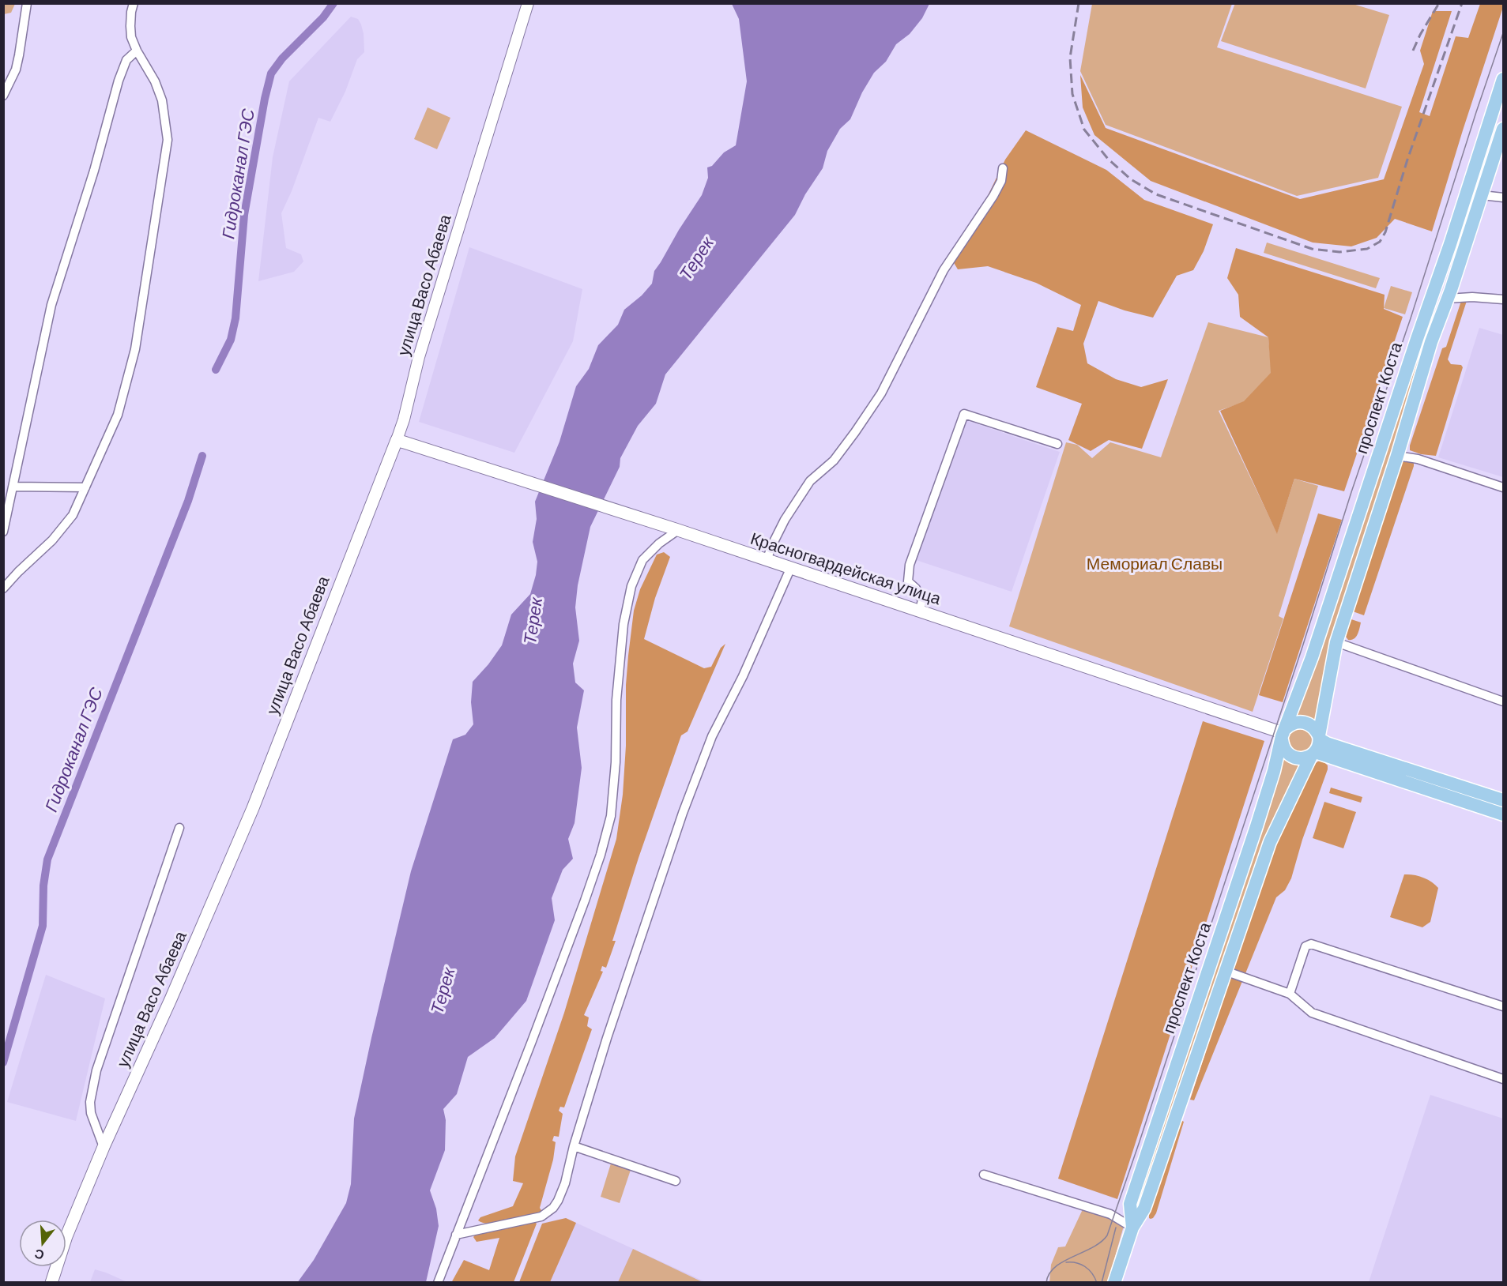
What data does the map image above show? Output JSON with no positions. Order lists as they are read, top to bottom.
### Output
{
  "streets": {
    "main road": ["улица Васо Абаева", "проспект Коста", "Красногвардейская улица"]
  },
  "crossings": [
    ["улица Васо Абаева", "Красногвардейская улица"],
    ["проспект Коста", "Красногвардейская улица"]
  ],
  "water": ["Гидроканал ГЭС", "Терек"],
  "parks": ["Мемориал Славы"],
  "north": "bottom"
}
